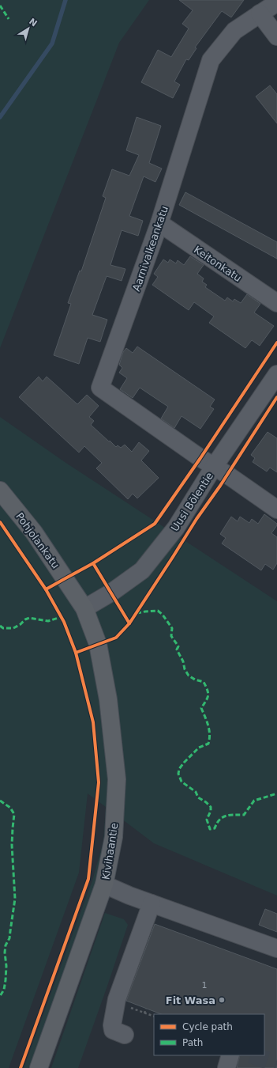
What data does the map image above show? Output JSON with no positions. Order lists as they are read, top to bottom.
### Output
{
  "streets": {
    "main road": ["Pohjolankatu", "Kivihaantie"],
    "street": ["Aarnivalkeankatu", "Keitonkatu", "Uusi Bölentie"]
  },
  "crossings": [
    ["Aarnivalkeankatu", "Keitonkatu"],
    ["Aarnivalkeankatu", "Uusi Bölentie"],
    ["Uusi Bölentie", "Pohjolankatu"],
    ["Uusi Bölentie", "Kivihaantie"],
    ["Pohjolankatu", "Kivihaantie"]
  ],
  "places": ["Fit Wasa"],
  "house_numbers": ["1"],
  "legend": ["Cycle path", "Path"],
  "north": "top right"
}
